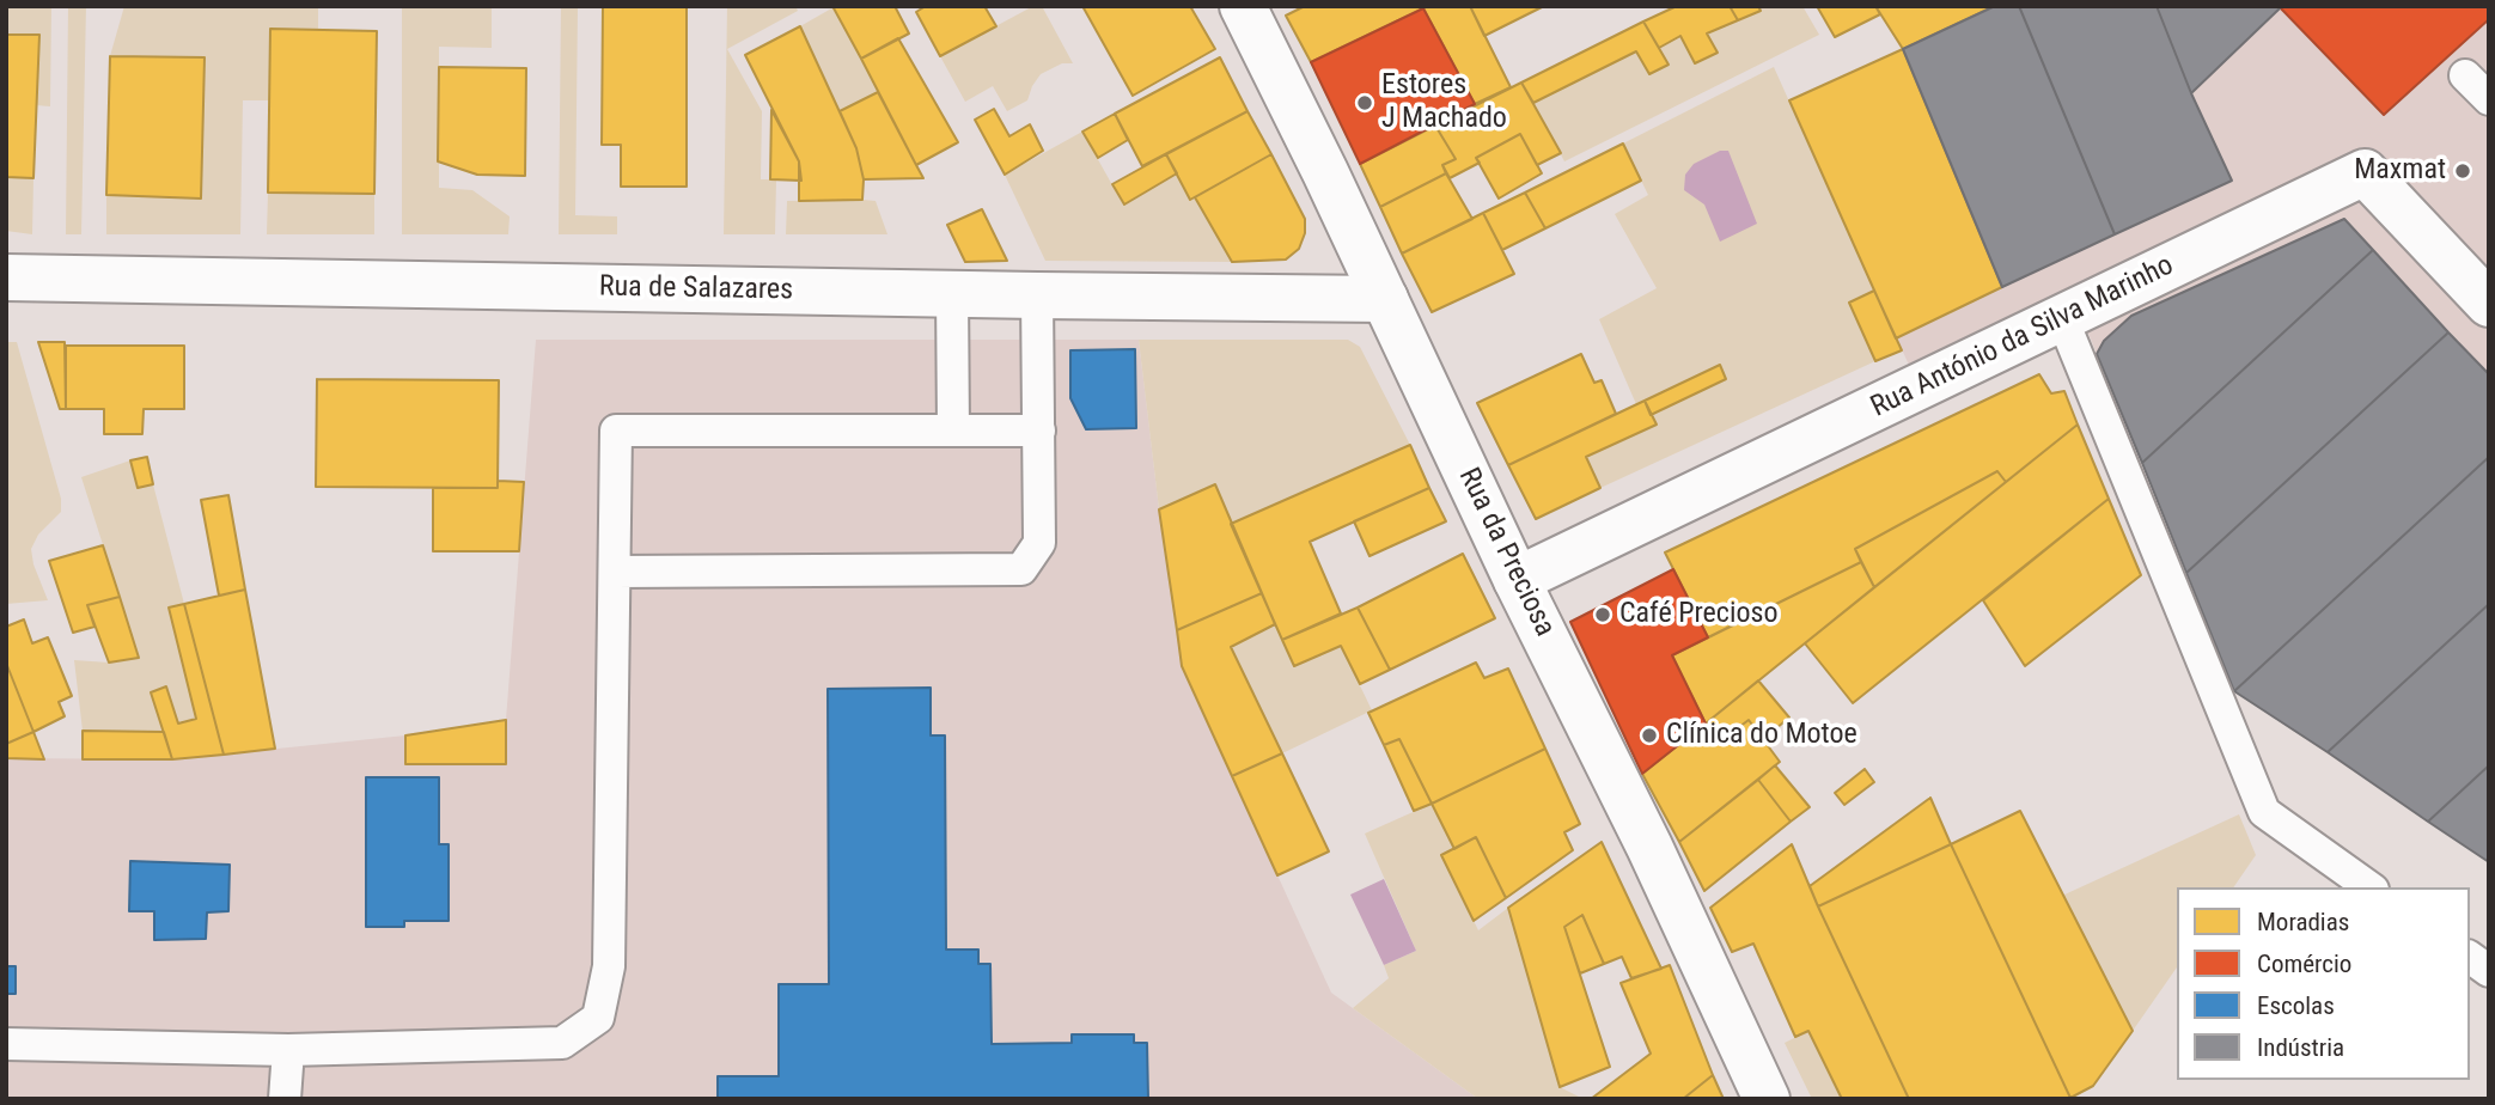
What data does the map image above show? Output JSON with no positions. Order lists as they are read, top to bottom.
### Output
{
  "streets": {
    "street": ["Rua de Salazares", "Rua António da Silva Marinho", "Rua da Preciosa"]
  },
  "crossings": [
    ["Rua de Salazares", "Rua da Preciosa"],
    ["Rua António da Silva Marinho", "Rua da Preciosa"]
  ],
  "places": [
    "Estores J Machado",
    "Maxmat",
    "Café Precioso",
    "Clínica do Motoe"
  ],
  "legend": [
    "Moradias",
    "Comércio",
    "Escolas",
    "Indústria"
  ]
}
